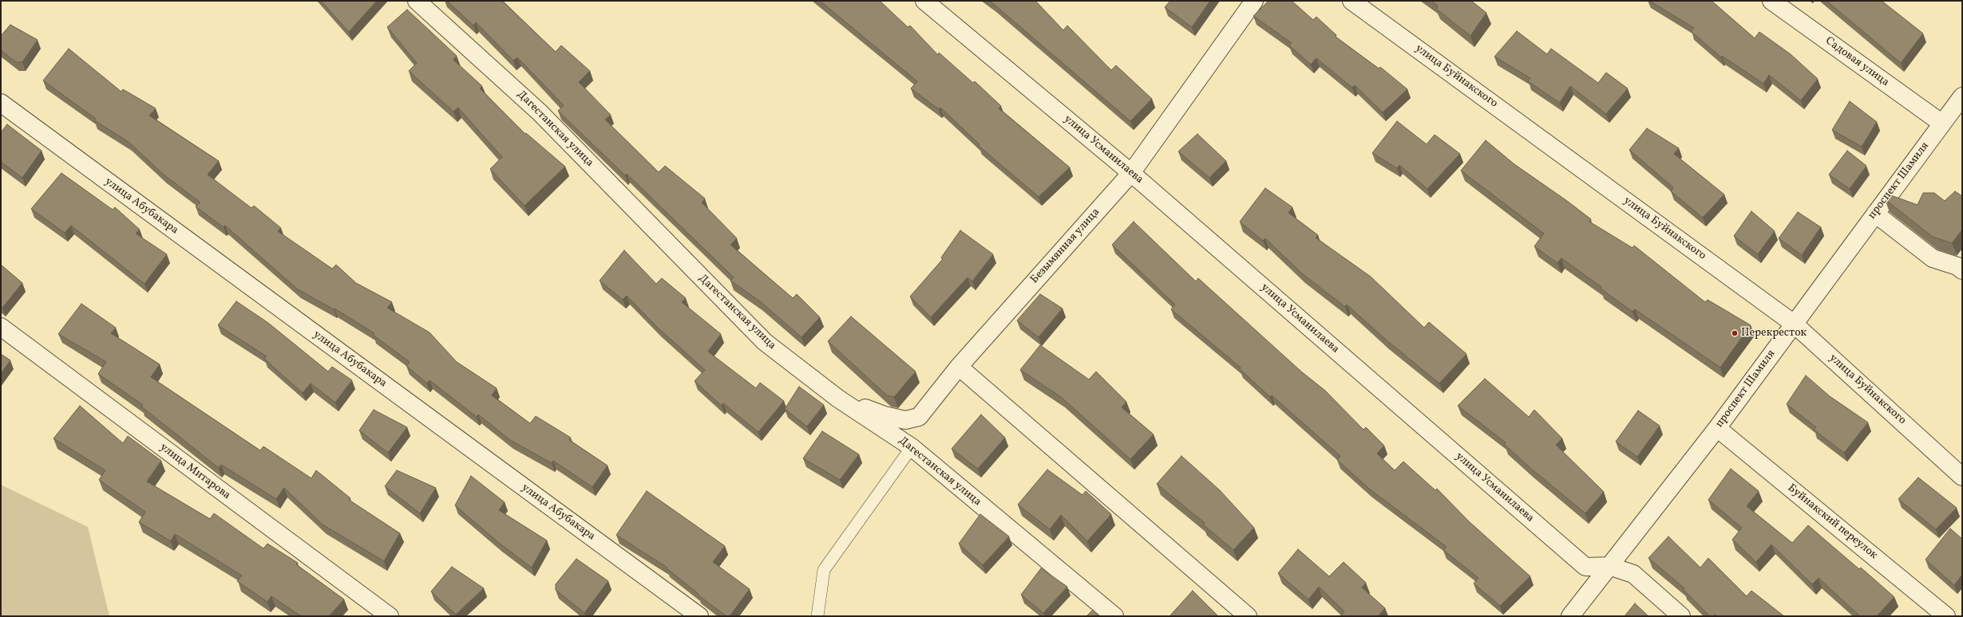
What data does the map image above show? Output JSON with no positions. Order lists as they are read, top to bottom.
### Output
{
  "streets": {
    "street": [
      "Садовая улица",
      "улица Буйнакского",
      "Дагестанская улица",
      "улица Усманилаева",
      "проспект Шамиля",
      "улица Абубакара",
      "Безымянная улица",
      "улица Митарова",
      "Буйнакский переулок"
    ]
  },
  "crossings": [
    ["Садовая улица", "проспект Шамиля"],
    ["улица Буйнакского", "проспект Шамиля"],
    ["Дагестанская улица", "Безымянная улица"],
    ["улица Усманилаева", "проспект Шамиля"],
    ["улица Усманилаева", "Безымянная улица"],
    ["проспект Шамиля", "Буйнакский переулок"]
  ],
  "places": ["Перекресток"]
}
